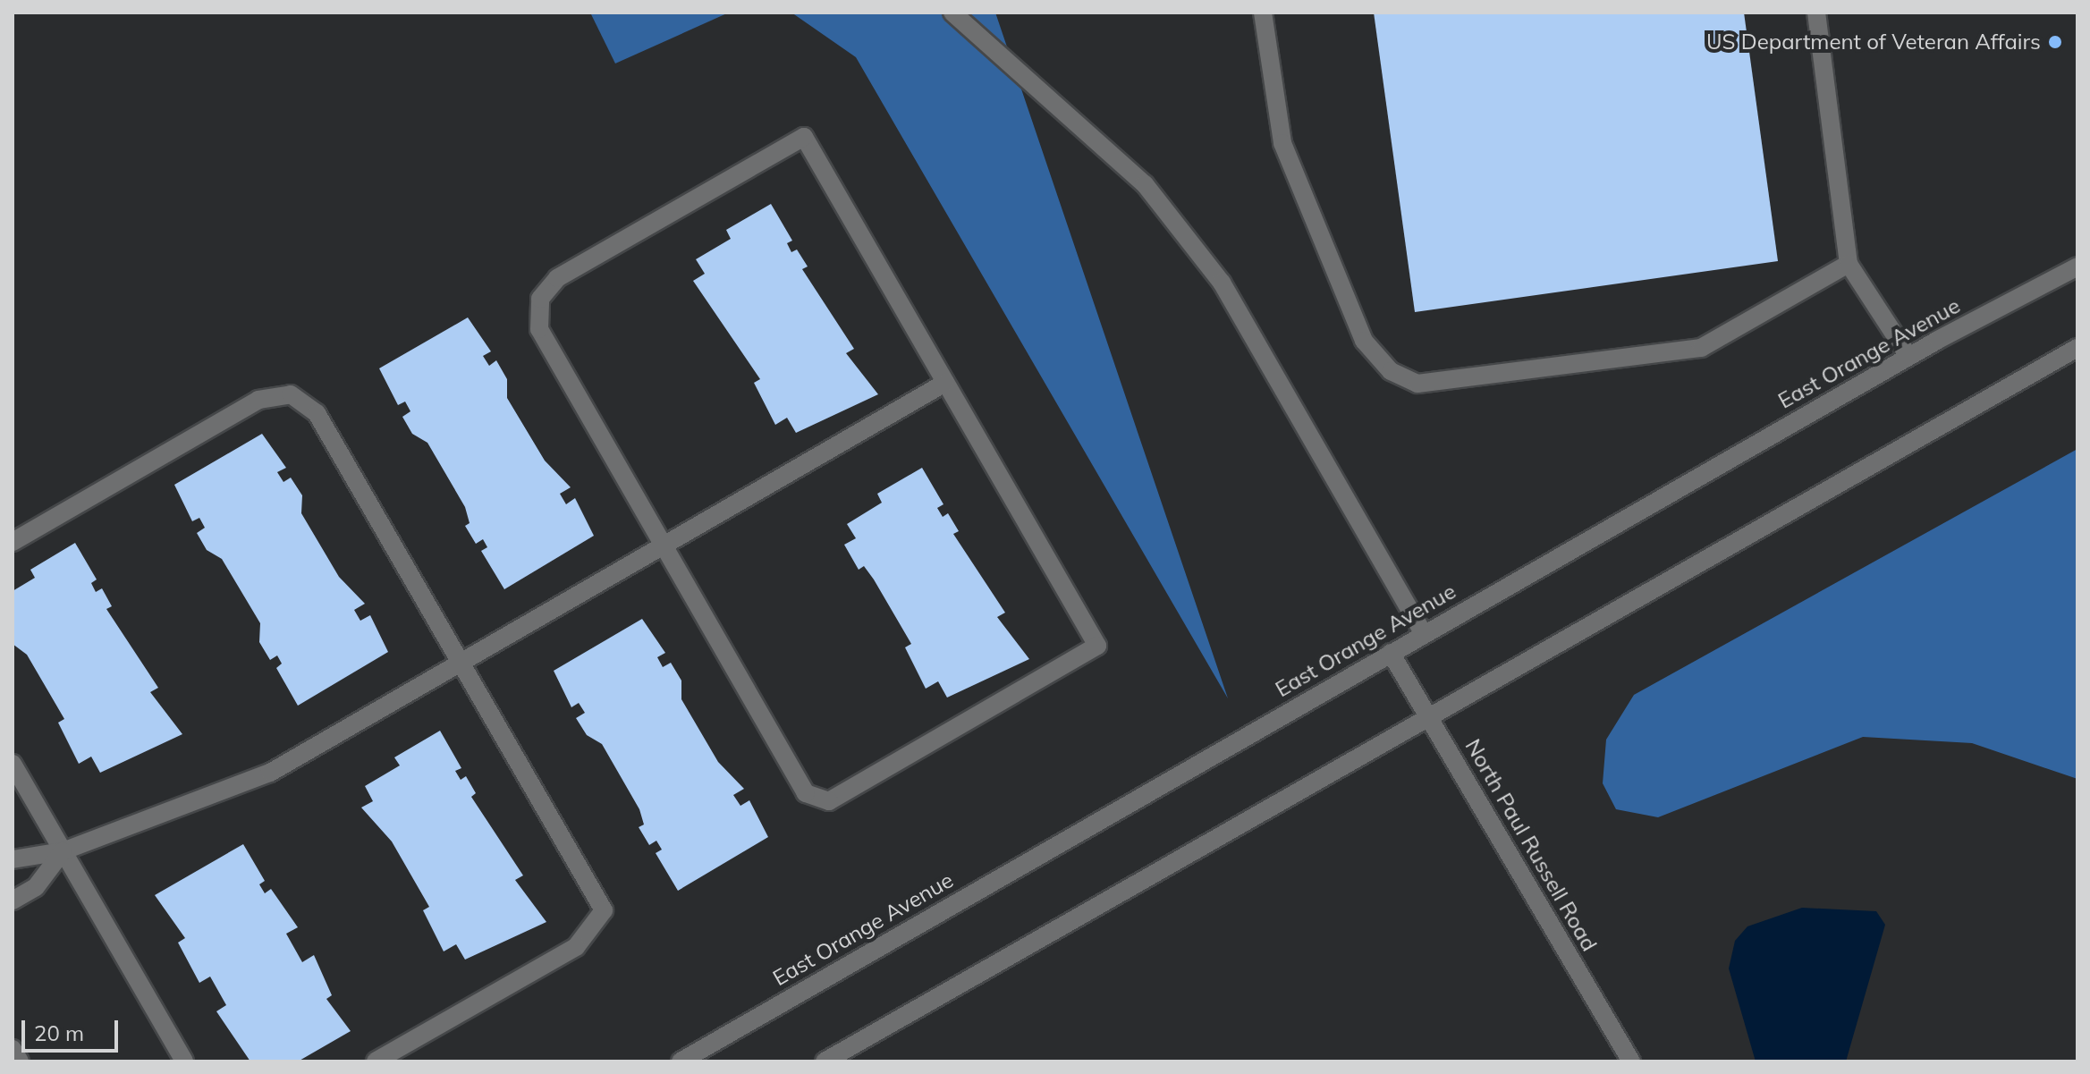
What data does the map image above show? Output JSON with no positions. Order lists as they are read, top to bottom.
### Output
{
  "streets": {
    "street": ["East Orange Avenue", "North Paul Russell Road"]
  },
  "crossings": [
    ["East Orange Avenue", "North Paul Russell Road"]
  ],
  "places": ["US Department of Veteran Affairs"],
  "scale_bar": "20 m"
}
